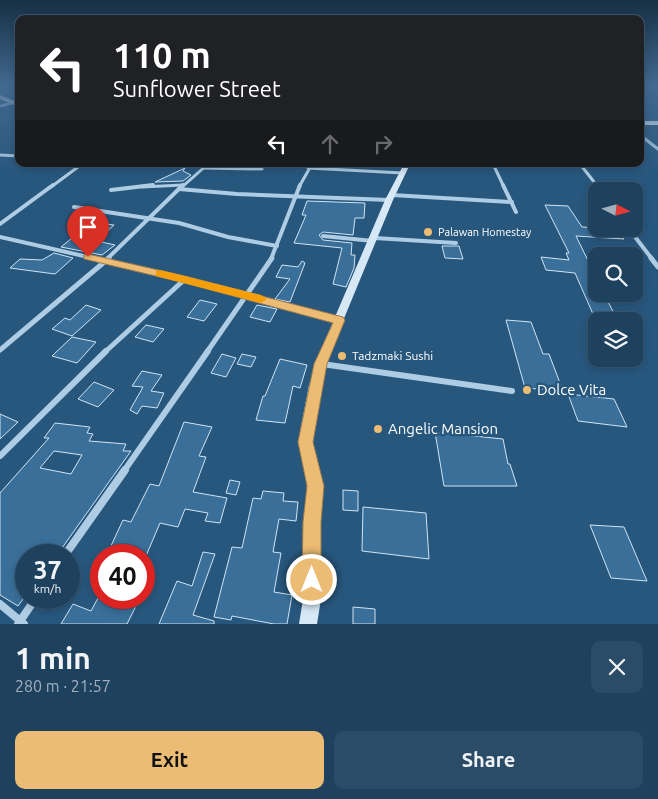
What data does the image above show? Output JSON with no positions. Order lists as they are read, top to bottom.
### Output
{
  "places": [
    "Palawan Homestay",
    "Tadzmaki Sushi",
    "Dolce Vita",
    "Angelic Mansion"
  ],
  "north": "right",
  "page": {
    "turn": ["110 m", "Sunflower Street"],
    "speed": "37 km/h",
    "limit": "40",
    "heading": ["1 min", "280 m · 21:57"],
    "buttons": ["Exit", "Share"]
  }
}
